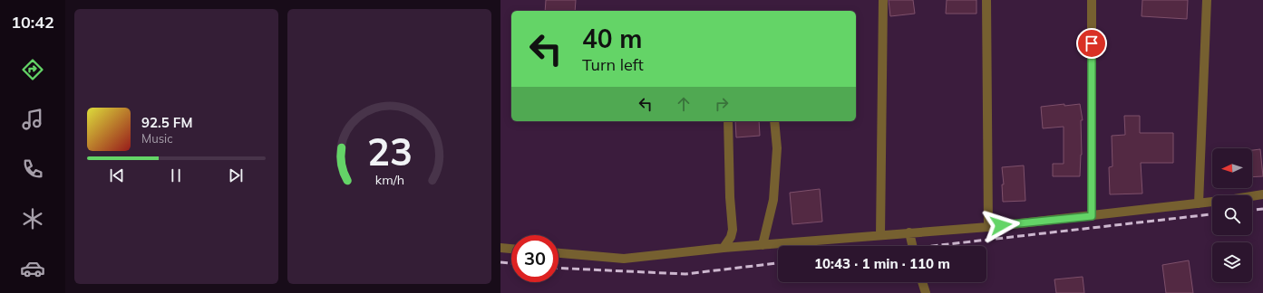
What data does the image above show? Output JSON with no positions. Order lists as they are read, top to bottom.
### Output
{
  "north": "left",
  "page": {
    "tabs": "10:42",
    "turn": ["40 m", "Turn left"],
    "song": ["92.5 FM", "Music"],
    "limit": "30",
    "trip": "10:43 · 1 min · 110 m",
    "gauge": ["23", "km/h"]
  }
}
